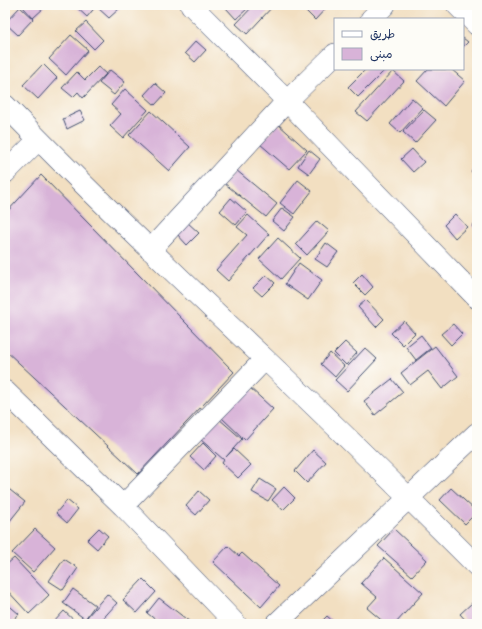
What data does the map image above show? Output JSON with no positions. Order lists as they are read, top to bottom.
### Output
{
  "legend": ["طريق", "مبنى"]
}
